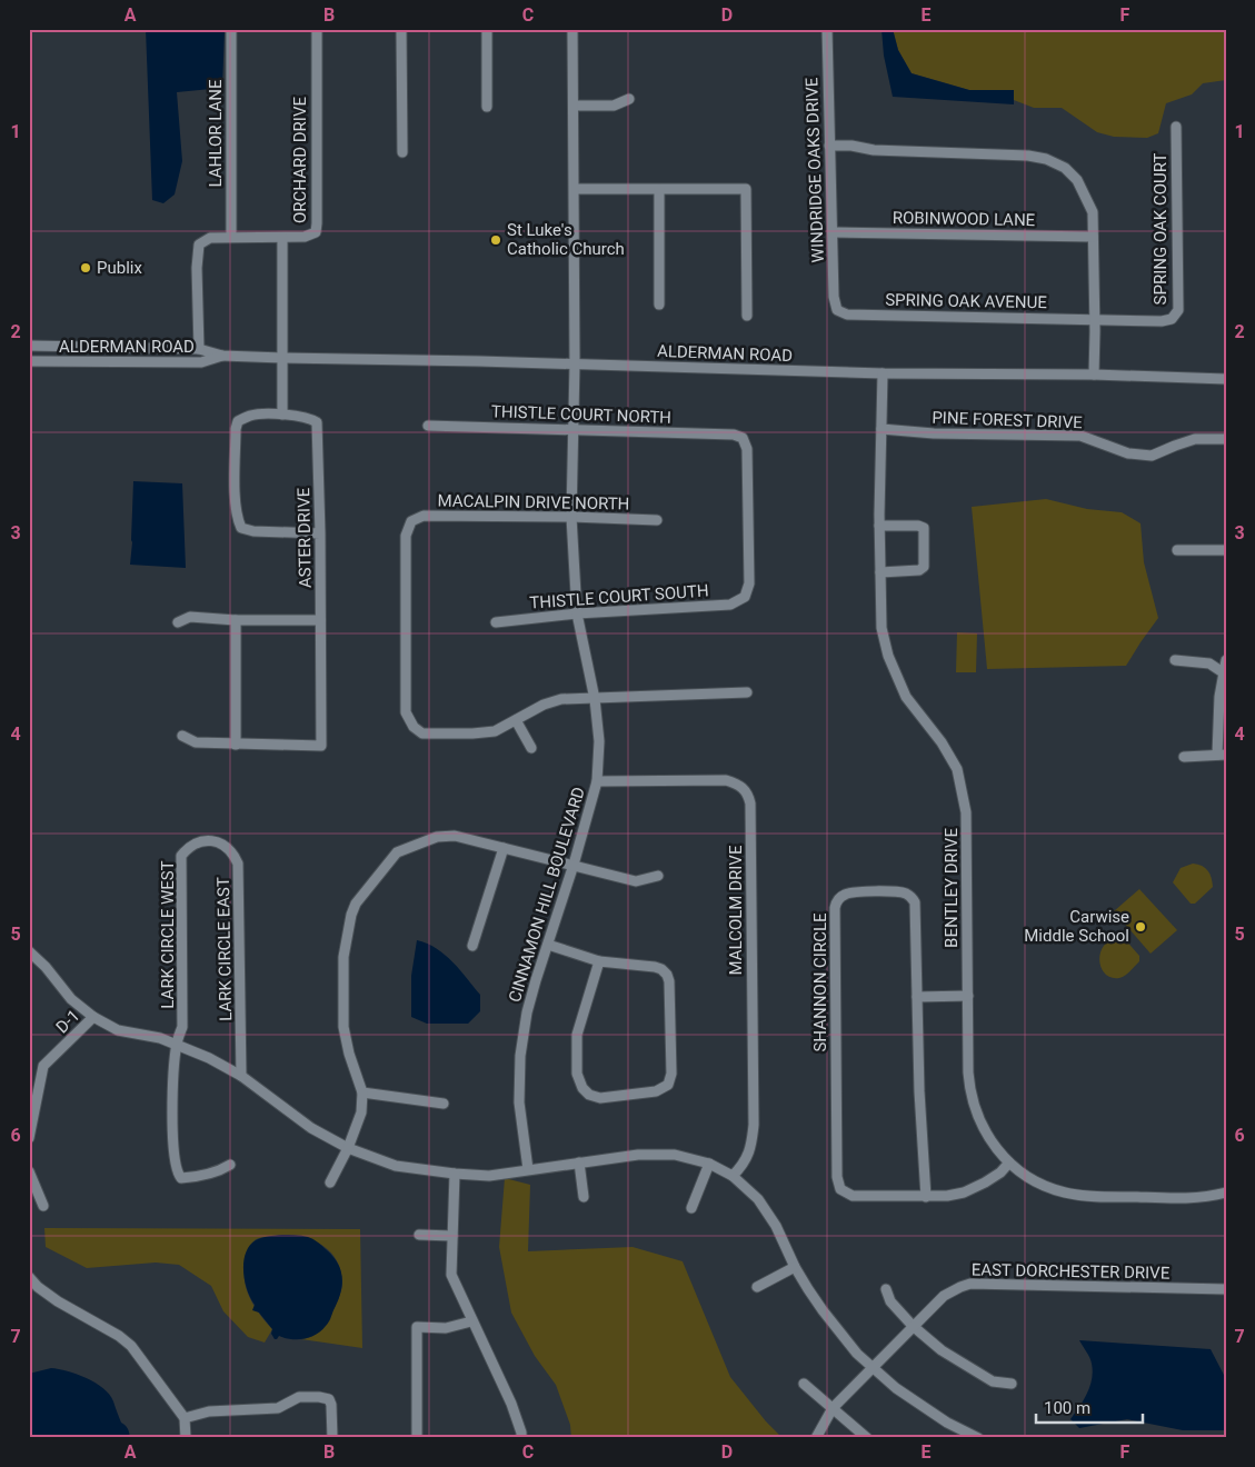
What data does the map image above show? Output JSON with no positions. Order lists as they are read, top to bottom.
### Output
{
  "streets": {
    "street": [
      "LAHLOR LANE",
      "ORCHARD DRIVE",
      "WINDRIDGE OAKS DRIVE",
      "ROBINWOOD LANE",
      "SPRING OAK COURT",
      "SPRING OAK AVENUE",
      "ALDERMAN ROAD",
      "THISTLE COURT NORTH",
      "PINE FOREST DRIVE",
      "MACALPIN DRIVE NORTH",
      "ASTER DRIVE",
      "THISTLE COURT SOUTH",
      "BENTLEY DRIVE",
      "CINNAMON HILL BOULEVARD",
      "MALCOLM DRIVE",
      "LARK CIRCLE WEST",
      "LARK CIRCLE EAST",
      "SHANNON CIRCLE",
      "D-1",
      "EAST DORCHESTER DRIVE"
    ]
  },
  "crossings": [
    ["LAHLOR LANE", "ORCHARD DRIVE"],
    ["ORCHARD DRIVE", "ALDERMAN ROAD"],
    ["WINDRIDGE OAKS DRIVE", "ROBINWOOD LANE"],
    ["WINDRIDGE OAKS DRIVE", "SPRING OAK AVENUE"],
    ["SPRING OAK COURT", "SPRING OAK AVENUE"],
    ["ALDERMAN ROAD", "BENTLEY DRIVE"],
    ["ALDERMAN ROAD", "CINNAMON HILL BOULEVARD"],
    ["THISTLE COURT NORTH", "THISTLE COURT SOUTH"],
    ["THISTLE COURT NORTH", "CINNAMON HILL BOULEVARD"],
    ["PINE FOREST DRIVE", "BENTLEY DRIVE"],
    ["MACALPIN DRIVE NORTH", "CINNAMON HILL BOULEVARD"],
    ["THISTLE COURT SOUTH", "CINNAMON HILL BOULEVARD"],
    ["BENTLEY DRIVE", "SHANNON CIRCLE"],
    ["CINNAMON HILL BOULEVARD", "MALCOLM DRIVE"],
    ["LARK CIRCLE WEST", "LARK CIRCLE EAST"]
  ],
  "places": ["St Luke's Catholic Church", "Publix", "Carwise Middle School"],
  "scale_bar": "100 m",
  "grid": {
    "columns": [
      "A",
      "B",
      "C",
      "D",
      "E",
      "F"
    ],
    "rows": [
      "1",
      "2",
      "3",
      "4",
      "5",
      "6",
      "7"
    ]
  }
}
